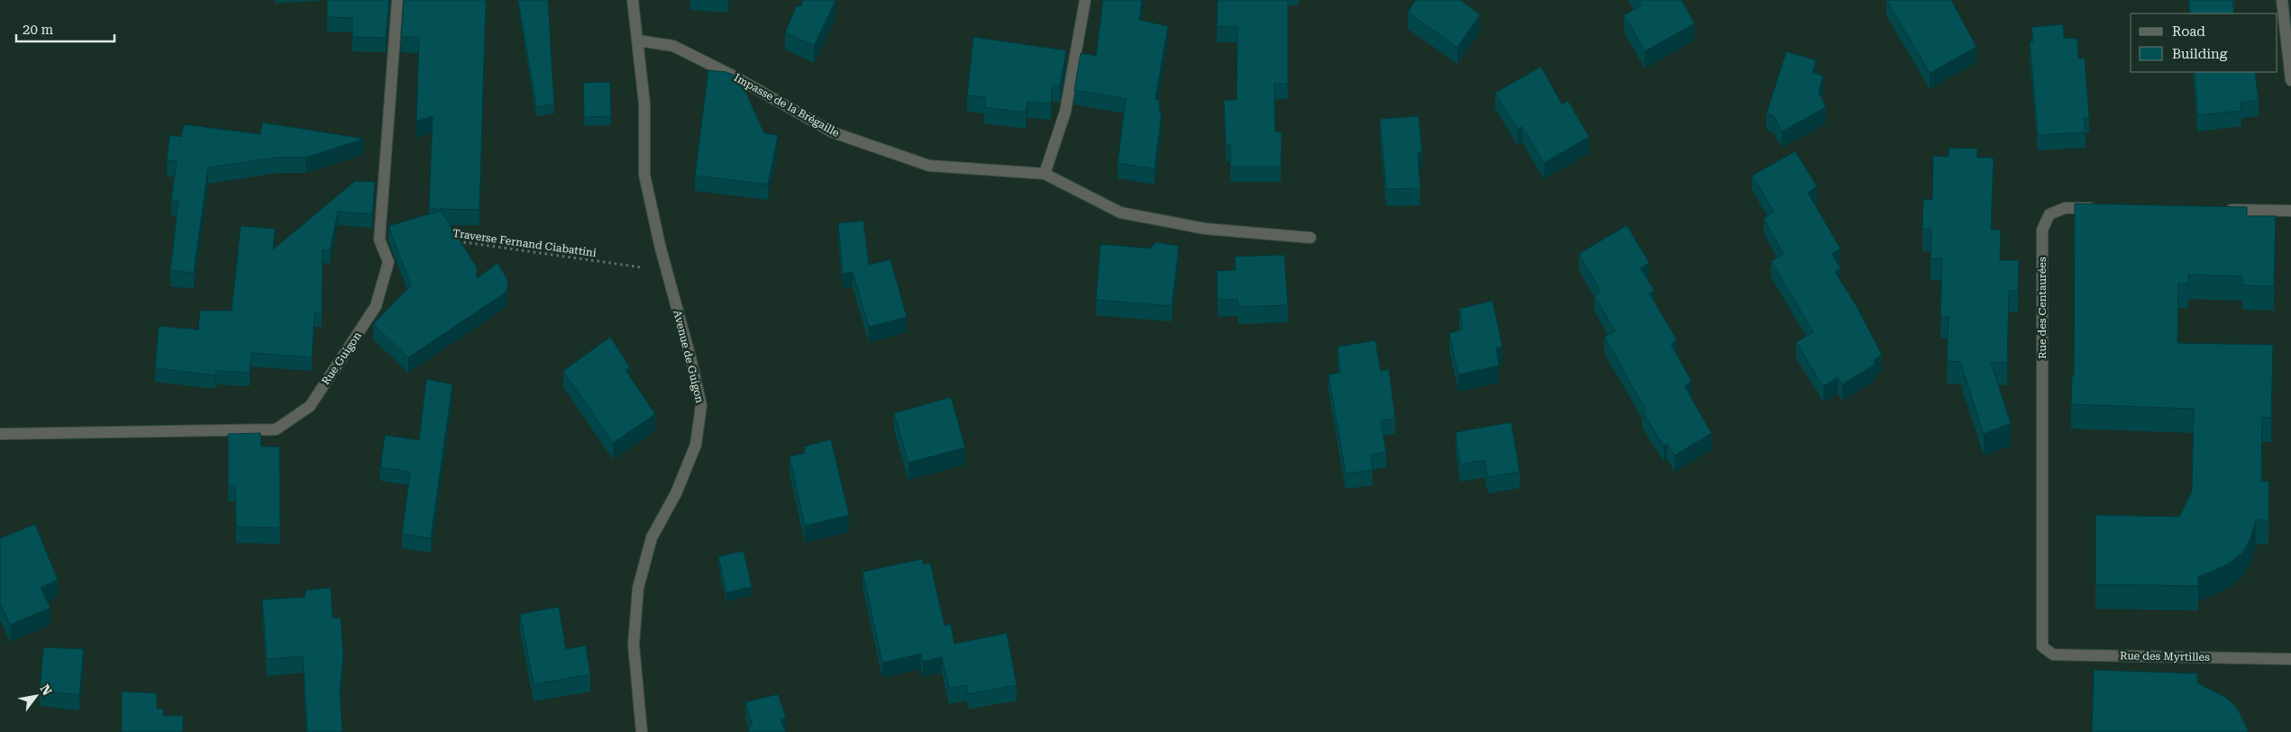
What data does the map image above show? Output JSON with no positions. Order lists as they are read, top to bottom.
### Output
{
  "streets": {
    "street": [
      "Impasse de la Brégaille",
      "Rue des Centaurées",
      "Avenue de Guigon",
      "Rue Guigon",
      "Rue des Myrtilles"
    ],
    "path": ["Traverse Fernand Ciabattini"]
  },
  "crossings": [
    ["Impasse de la Brégaille", "Avenue de Guigon"],
    ["Traverse Fernand Ciabattini", "Avenue de Guigon"],
    ["Rue des Centaurées", "Rue des Myrtilles"]
  ],
  "legend": ["Road", "Building"],
  "scale_bar": "20 m",
  "north": "top right"
}
